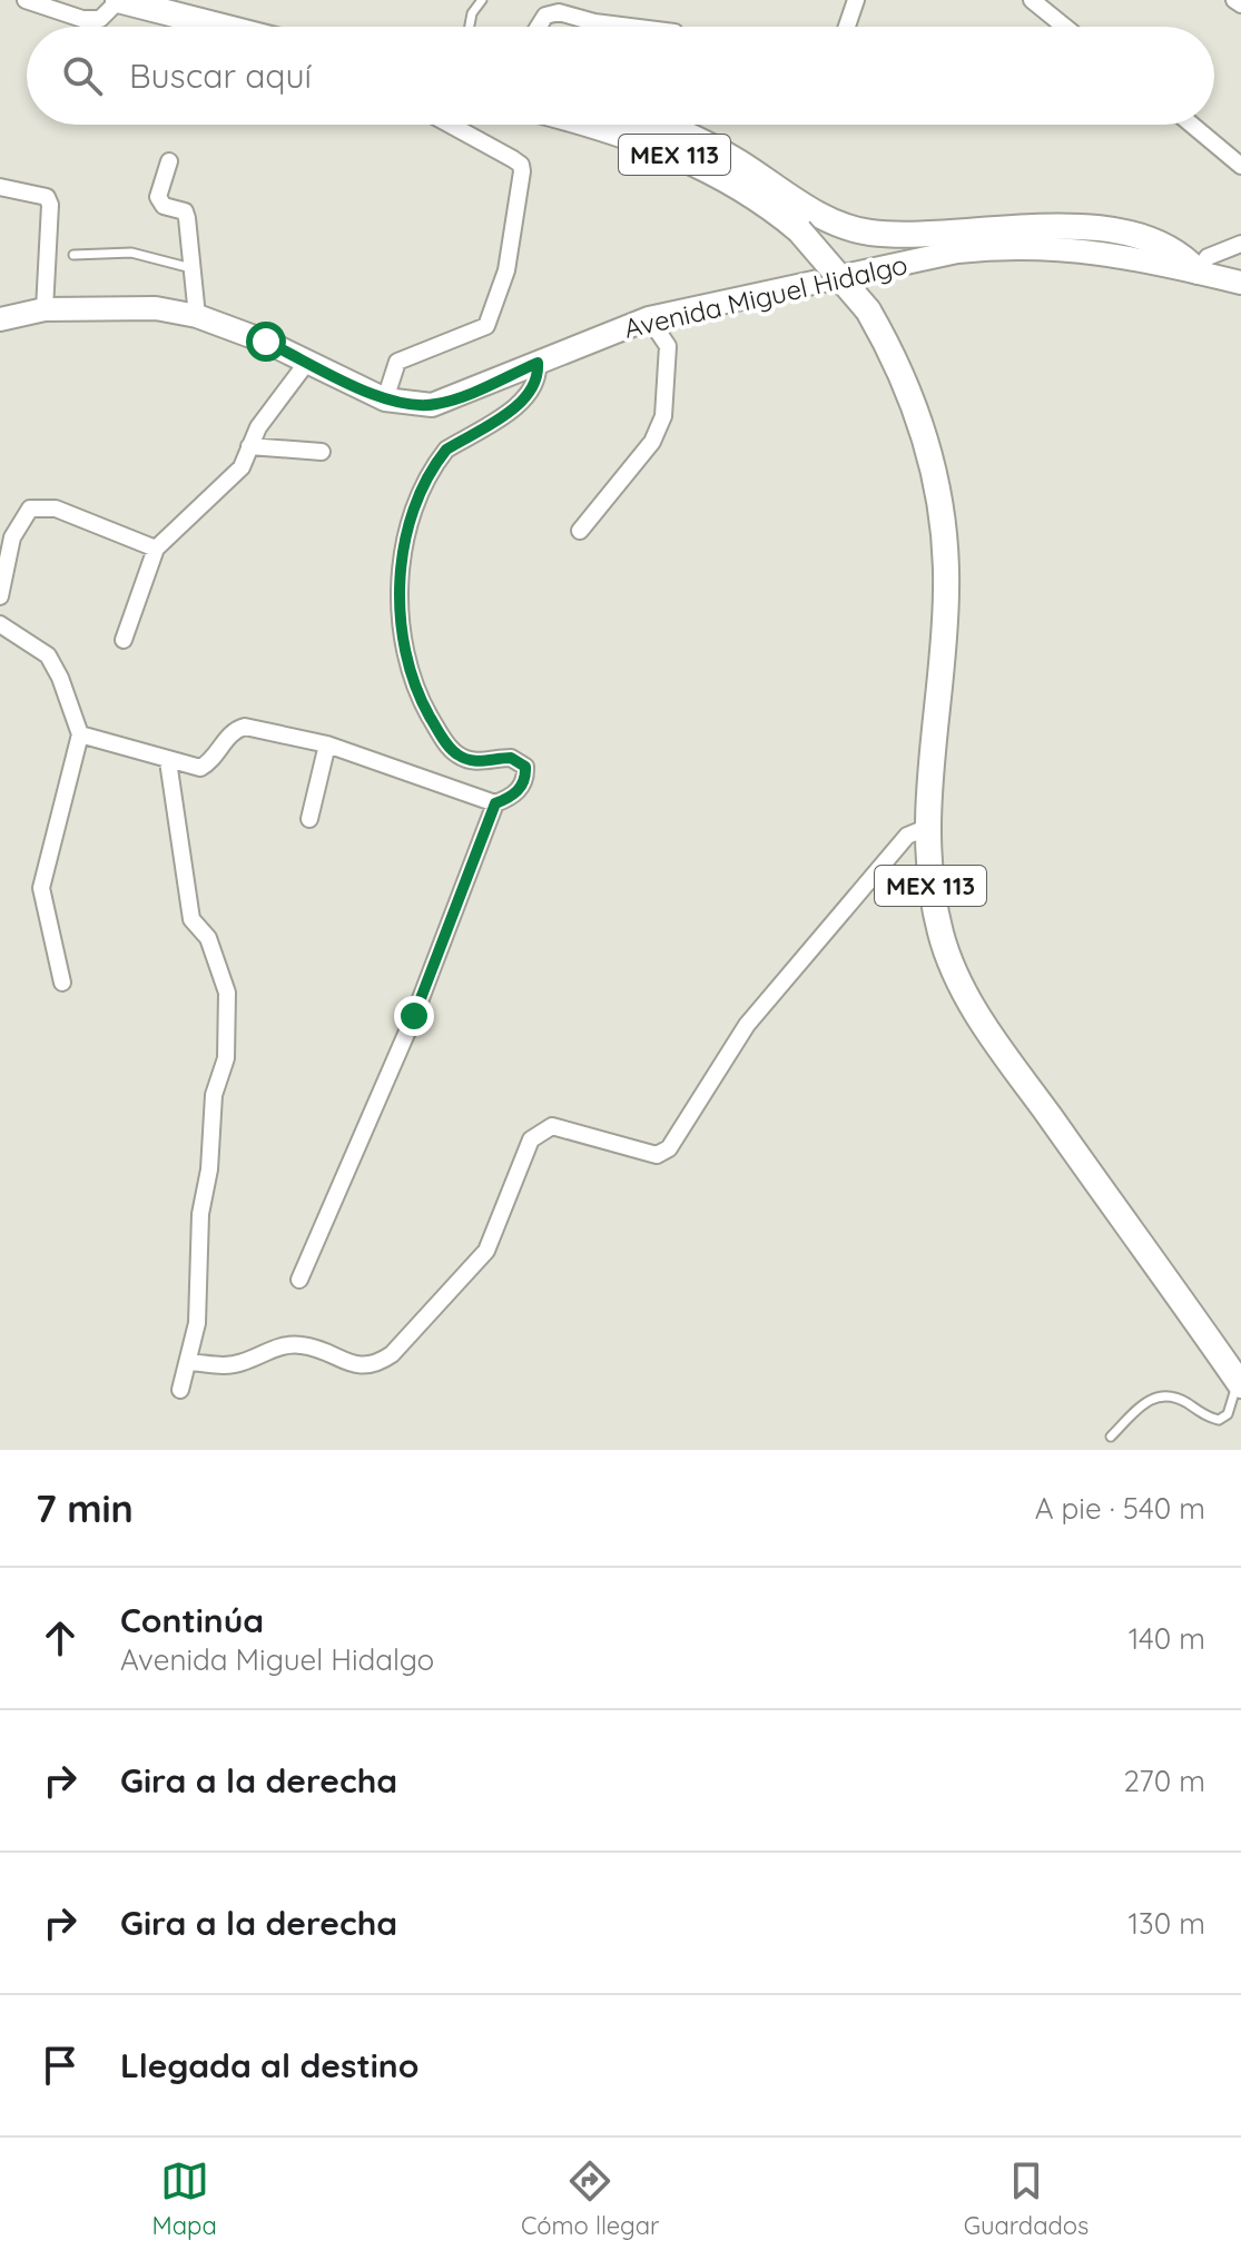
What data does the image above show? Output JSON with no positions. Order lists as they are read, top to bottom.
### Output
{
  "streets": {
    "main road": ["MEX 113", "Avenida Miguel Hidalgo"]
  },
  "page": {
    "search": "Buscar aquí",
    "heading": ["7 min", "A pie · 540 m"],
    "list": [
      ["Continúa", "Avenida Miguel Hidalgo", "140 m"],
      ["Gira a la derecha", "270 m"],
      ["Gira a la derecha", "130 m"],
      "Llegada al destino"
    ],
    "nav": ["Mapa", "Cómo llegar", "Guardados"]
  }
}
